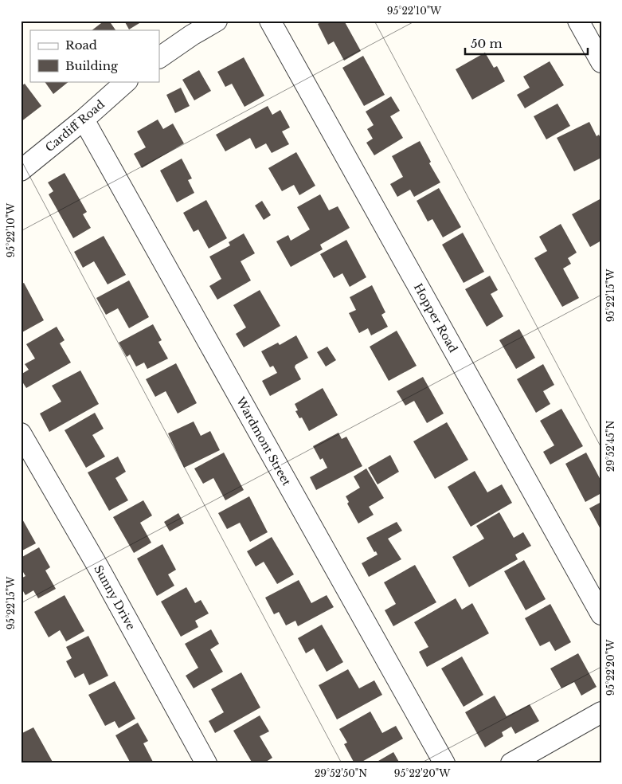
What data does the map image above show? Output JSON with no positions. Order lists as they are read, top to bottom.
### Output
{
  "streets": {
    "street": [
      "Cardiff Road",
      "Hopper Road",
      "Wardmont Street",
      "Sunny Drive"
    ]
  },
  "crossings": [
    ["Cardiff Road", "Wardmont Street"]
  ],
  "legend": ["Road", "Building"],
  "scale_bar": "50 m",
  "coordinates": [
    "95°22'10\"W",
    "95°22'15\"W",
    "29°52'45\"N",
    "95°22'20\"W",
    "29°52'50\"N"
  ]
}
